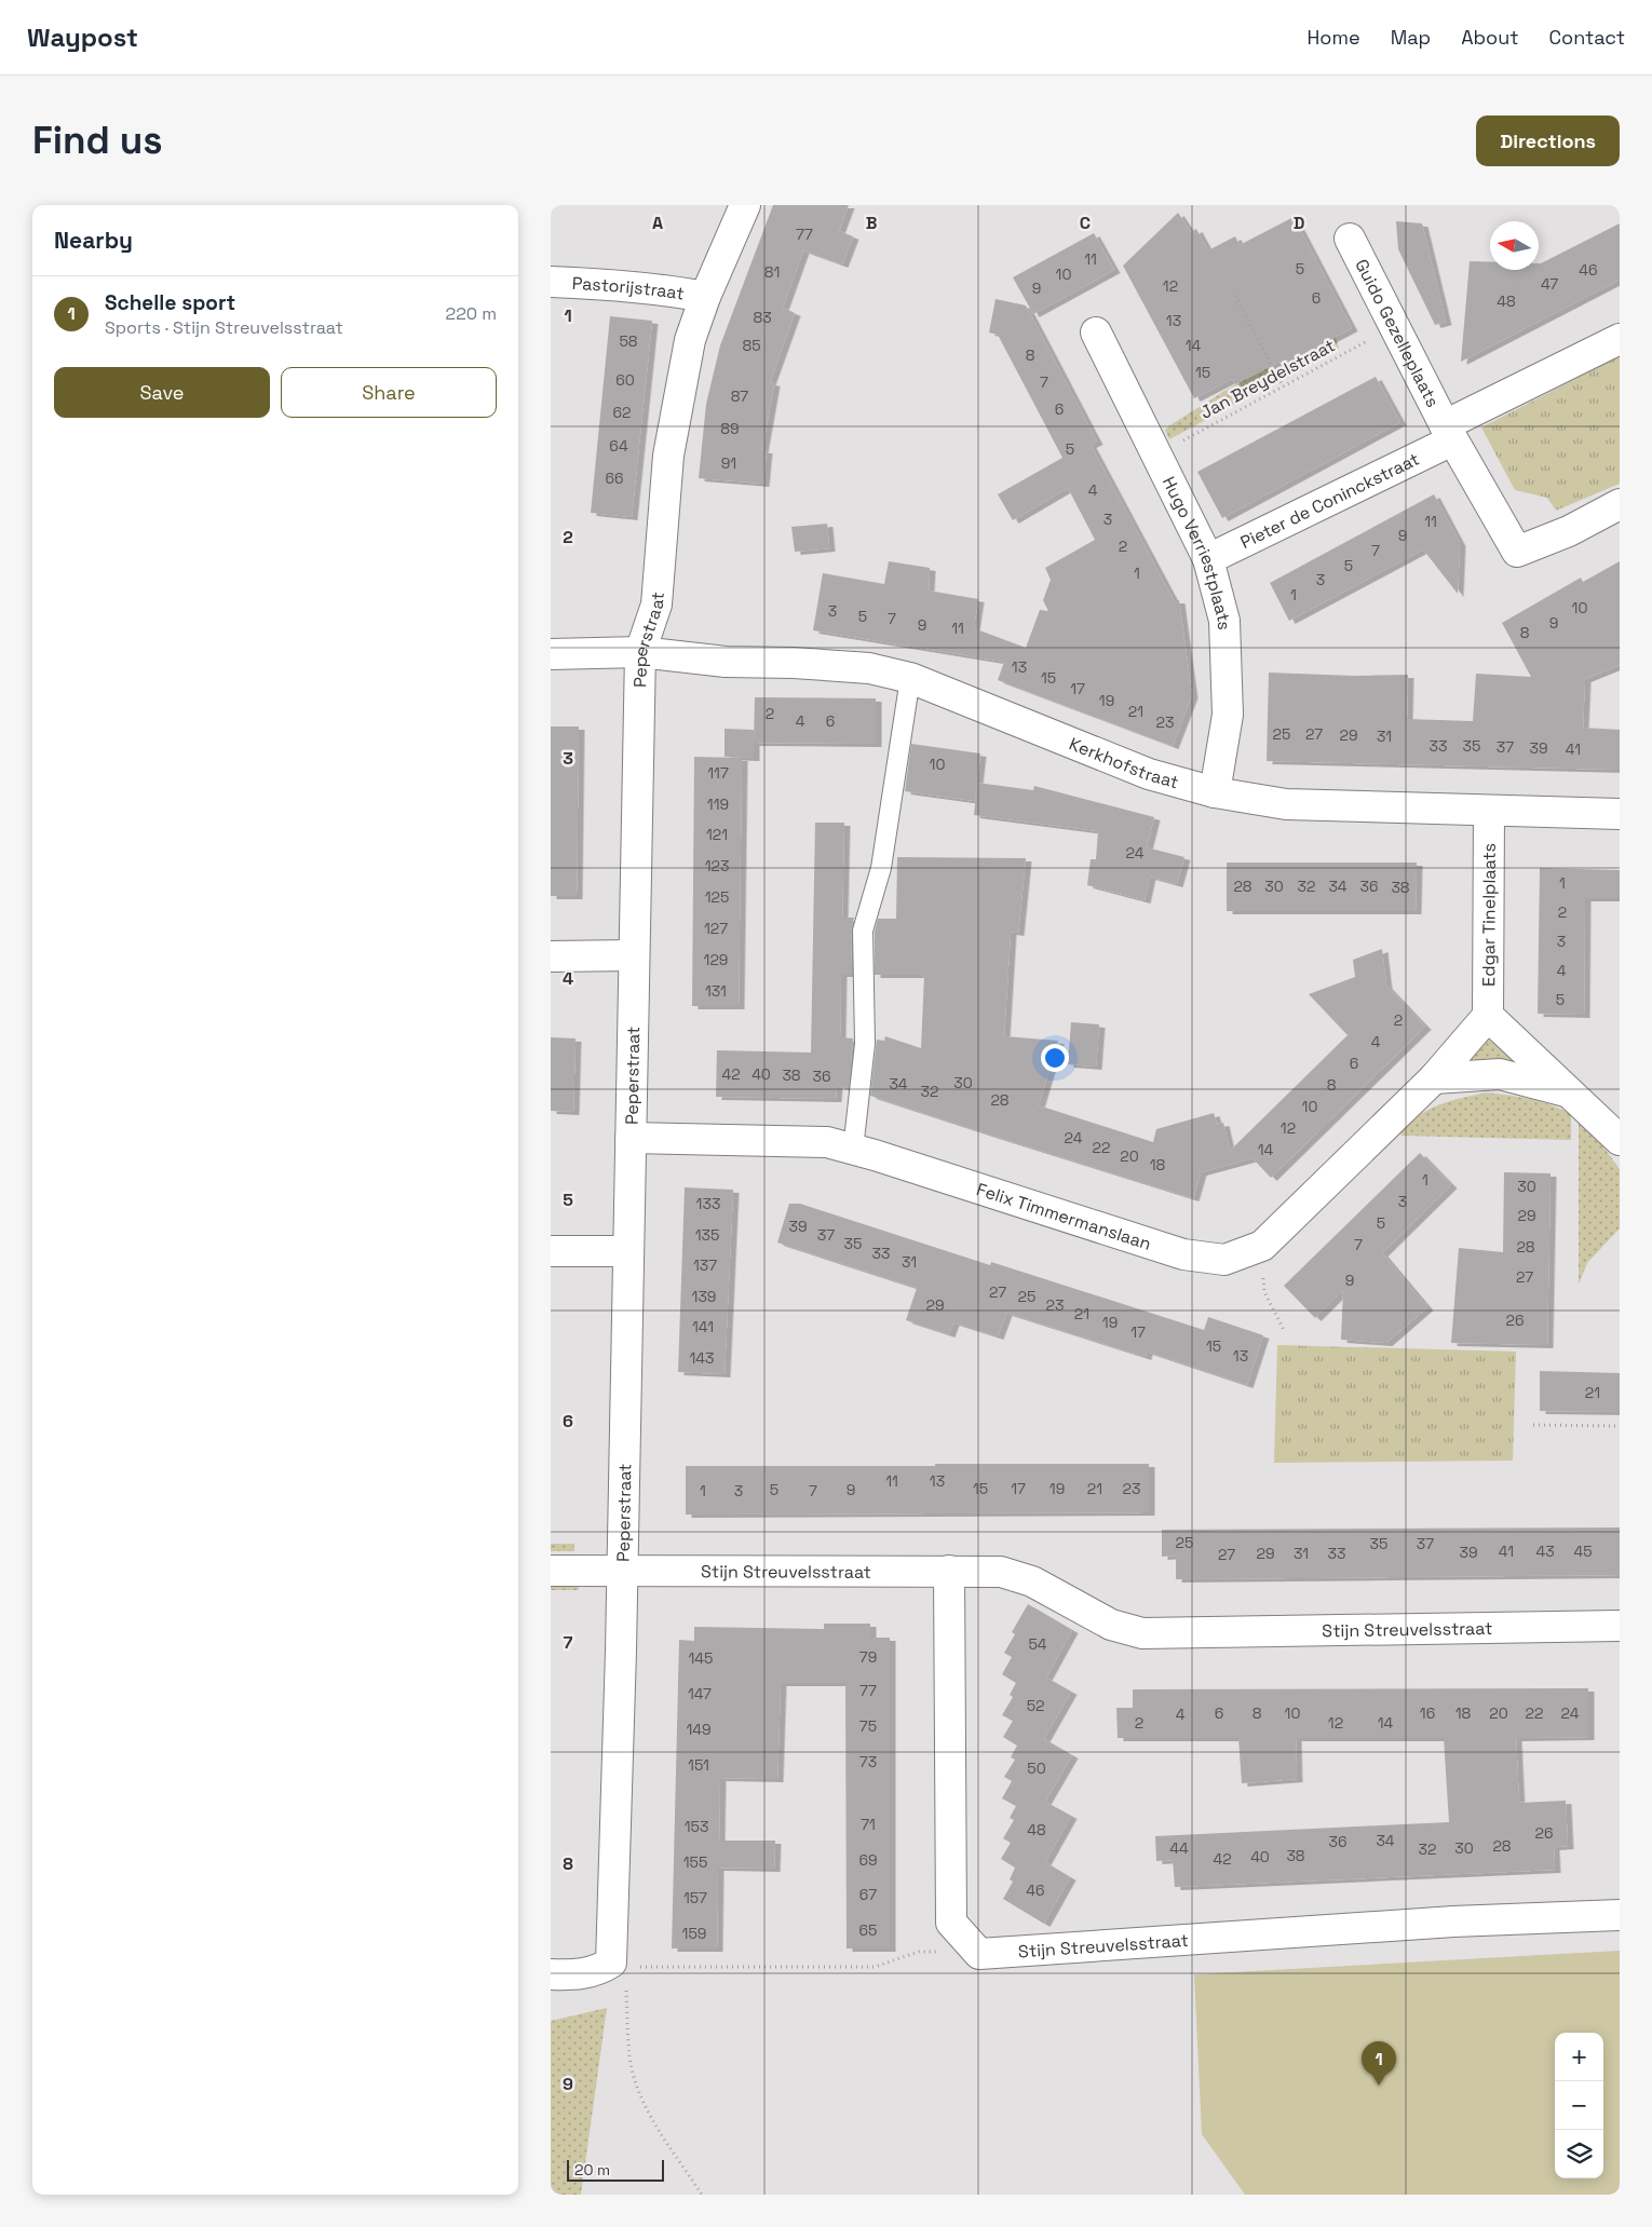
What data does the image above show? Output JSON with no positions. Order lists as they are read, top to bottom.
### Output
{
  "streets": {
    "street": [
      "Pastorijstraat",
      "Guido Gezelleplaats",
      "Pieter de Coninckstraat",
      "Hugo Verriestplaats",
      "Peperstraat",
      "Kerkhofstraat",
      "Edgar Tinelplaats",
      "Felix Timmermanslaan",
      "Stijn Streuvelsstraat"
    ],
    "path": ["Jan Breydelstraat"]
  },
  "crossings": [
    ["Pastorijstraat", "Peperstraat"],
    ["Guido Gezelleplaats", "Jan Breydelstraat"],
    ["Guido Gezelleplaats", "Pieter de Coninckstraat"],
    ["Jan Breydelstraat", "Hugo Verriestplaats"],
    ["Pieter de Coninckstraat", "Hugo Verriestplaats"],
    ["Hugo Verriestplaats", "Kerkhofstraat"],
    ["Peperstraat", "Kerkhofstraat"],
    ["Peperstraat", "Felix Timmermanslaan"],
    ["Peperstraat", "Stijn Streuvelsstraat"],
    ["Kerkhofstraat", "Edgar Tinelplaats"]
  ],
  "house_numbers": [
    "77",
    "11",
    "5",
    "46",
    "81",
    "10",
    "47",
    "12",
    "9",
    "6",
    "48",
    "83",
    "13",
    "58",
    "85",
    "14",
    "8",
    "15",
    "60",
    "7",
    "87",
    "6",
    "62",
    "89",
    "64",
    "5",
    "91",
    "66",
    "4",
    "3",
    "11",
    "9",
    "2",
    "7",
    "5",
    "1",
    "3",
    "1",
    "10",
    "3",
    "5",
    "7",
    "9",
    "9",
    "11",
    "8",
    "13",
    "15",
    "17",
    "19",
    "21",
    "2",
    "4",
    "6",
    "23",
    "25",
    "27",
    "29",
    "31",
    "33",
    "35",
    "37",
    "39",
    "41",
    "10",
    "117",
    "119",
    "121",
    "24",
    "123",
    "1",
    "28",
    "30",
    "32",
    "34",
    "36",
    "38",
    "125",
    "2",
    "127",
    "3",
    "129",
    "4",
    "131",
    "5",
    "2",
    "4",
    "6",
    "42",
    "40",
    "38",
    "36",
    "30",
    "34",
    "8",
    "32",
    "28",
    "10",
    "12",
    "24",
    "22",
    "14",
    "20",
    "18",
    "1",
    "30",
    "3",
    "133",
    "29",
    "5",
    "39",
    "135",
    "37",
    "35",
    "7",
    "28",
    "33",
    "31",
    "137",
    "27",
    "9",
    "27",
    "139",
    "25",
    "29",
    "23",
    "21",
    "26",
    "19",
    "141",
    "17",
    "15",
    "13",
    "143",
    "21",
    "11",
    "13",
    "15",
    "17",
    "19",
    "21",
    "23",
    "5",
    "9",
    "1",
    "3",
    "7",
    "25",
    "35",
    "37",
    "41",
    "43",
    "45",
    "39",
    "29",
    "31",
    "33",
    "27",
    "54",
    "79",
    "145",
    "77",
    "147",
    "52",
    "6",
    "8",
    "10",
    "16",
    "18",
    "20",
    "22",
    "24",
    "4",
    "2",
    "12",
    "14",
    "75",
    "149",
    "73",
    "151",
    "50",
    "71",
    "153",
    "48",
    "26",
    "34",
    "36",
    "28",
    "44",
    "30",
    "32",
    "38",
    "40",
    "42",
    "69",
    "155",
    "46",
    "67",
    "157",
    "65",
    "159"
  ],
  "scale_bar": "20 m",
  "north": "left",
  "page": {
    "header": "Waypost",
    "nav": [
      "Home",
      "Map",
      "About",
      "Contact"
    ],
    "buttons": [
      "Directions",
      ["Save", "Share"]
    ],
    "title": "Find us",
    "heading": "Nearby",
    "list": [
      {
        "mark": "1",
        "name": "Schelle sport",
        "note": "Sports · Stijn Streuvelsstraat",
        "value": "220 m"
      }
    ],
    "map_buttons": ["+", "−"],
    "pins": "1",
    "scale": "20 m"
  },
  "grid": {
    "columns": [
      "A",
      "B",
      "C",
      "D"
    ],
    "rows": [
      "1",
      "2",
      "3",
      "4",
      "5",
      "6",
      "7",
      "8",
      "9"
    ]
  }
}
